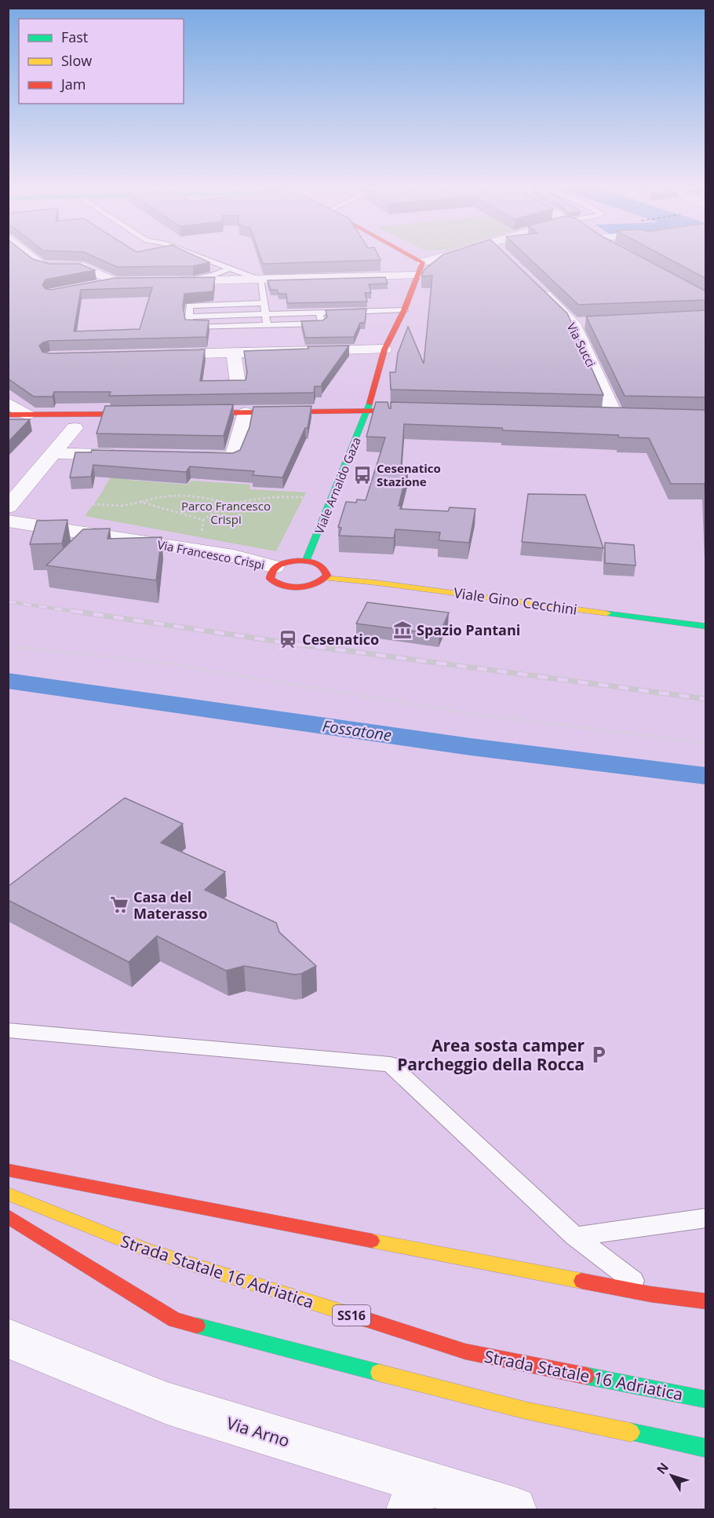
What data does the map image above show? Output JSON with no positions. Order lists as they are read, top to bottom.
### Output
{
  "streets": {
    "street": [
      "Via Succi",
      "Viale Arnaldo Gaza",
      "Via Francesco Crispi",
      "Viale Gino Cecchini",
      "Strada Statale 16 Adriatica",
      "SS16",
      "Via Arno"
    ]
  },
  "water": ["Fossatone"],
  "parks": ["Parco Francesco Crispi"],
  "places": {
    "bus stop": ["Cesenatico Stazione"],
    "museum": ["Spazio Pantani"],
    "station": ["Cesenatico"],
    "supermarket": ["Casa del Materasso"],
    "parking": ["Area sosta camper Parcheggio della Rocca"]
  },
  "legend": ["Fast", "Slow", "Jam"],
  "north": "top left"
}
